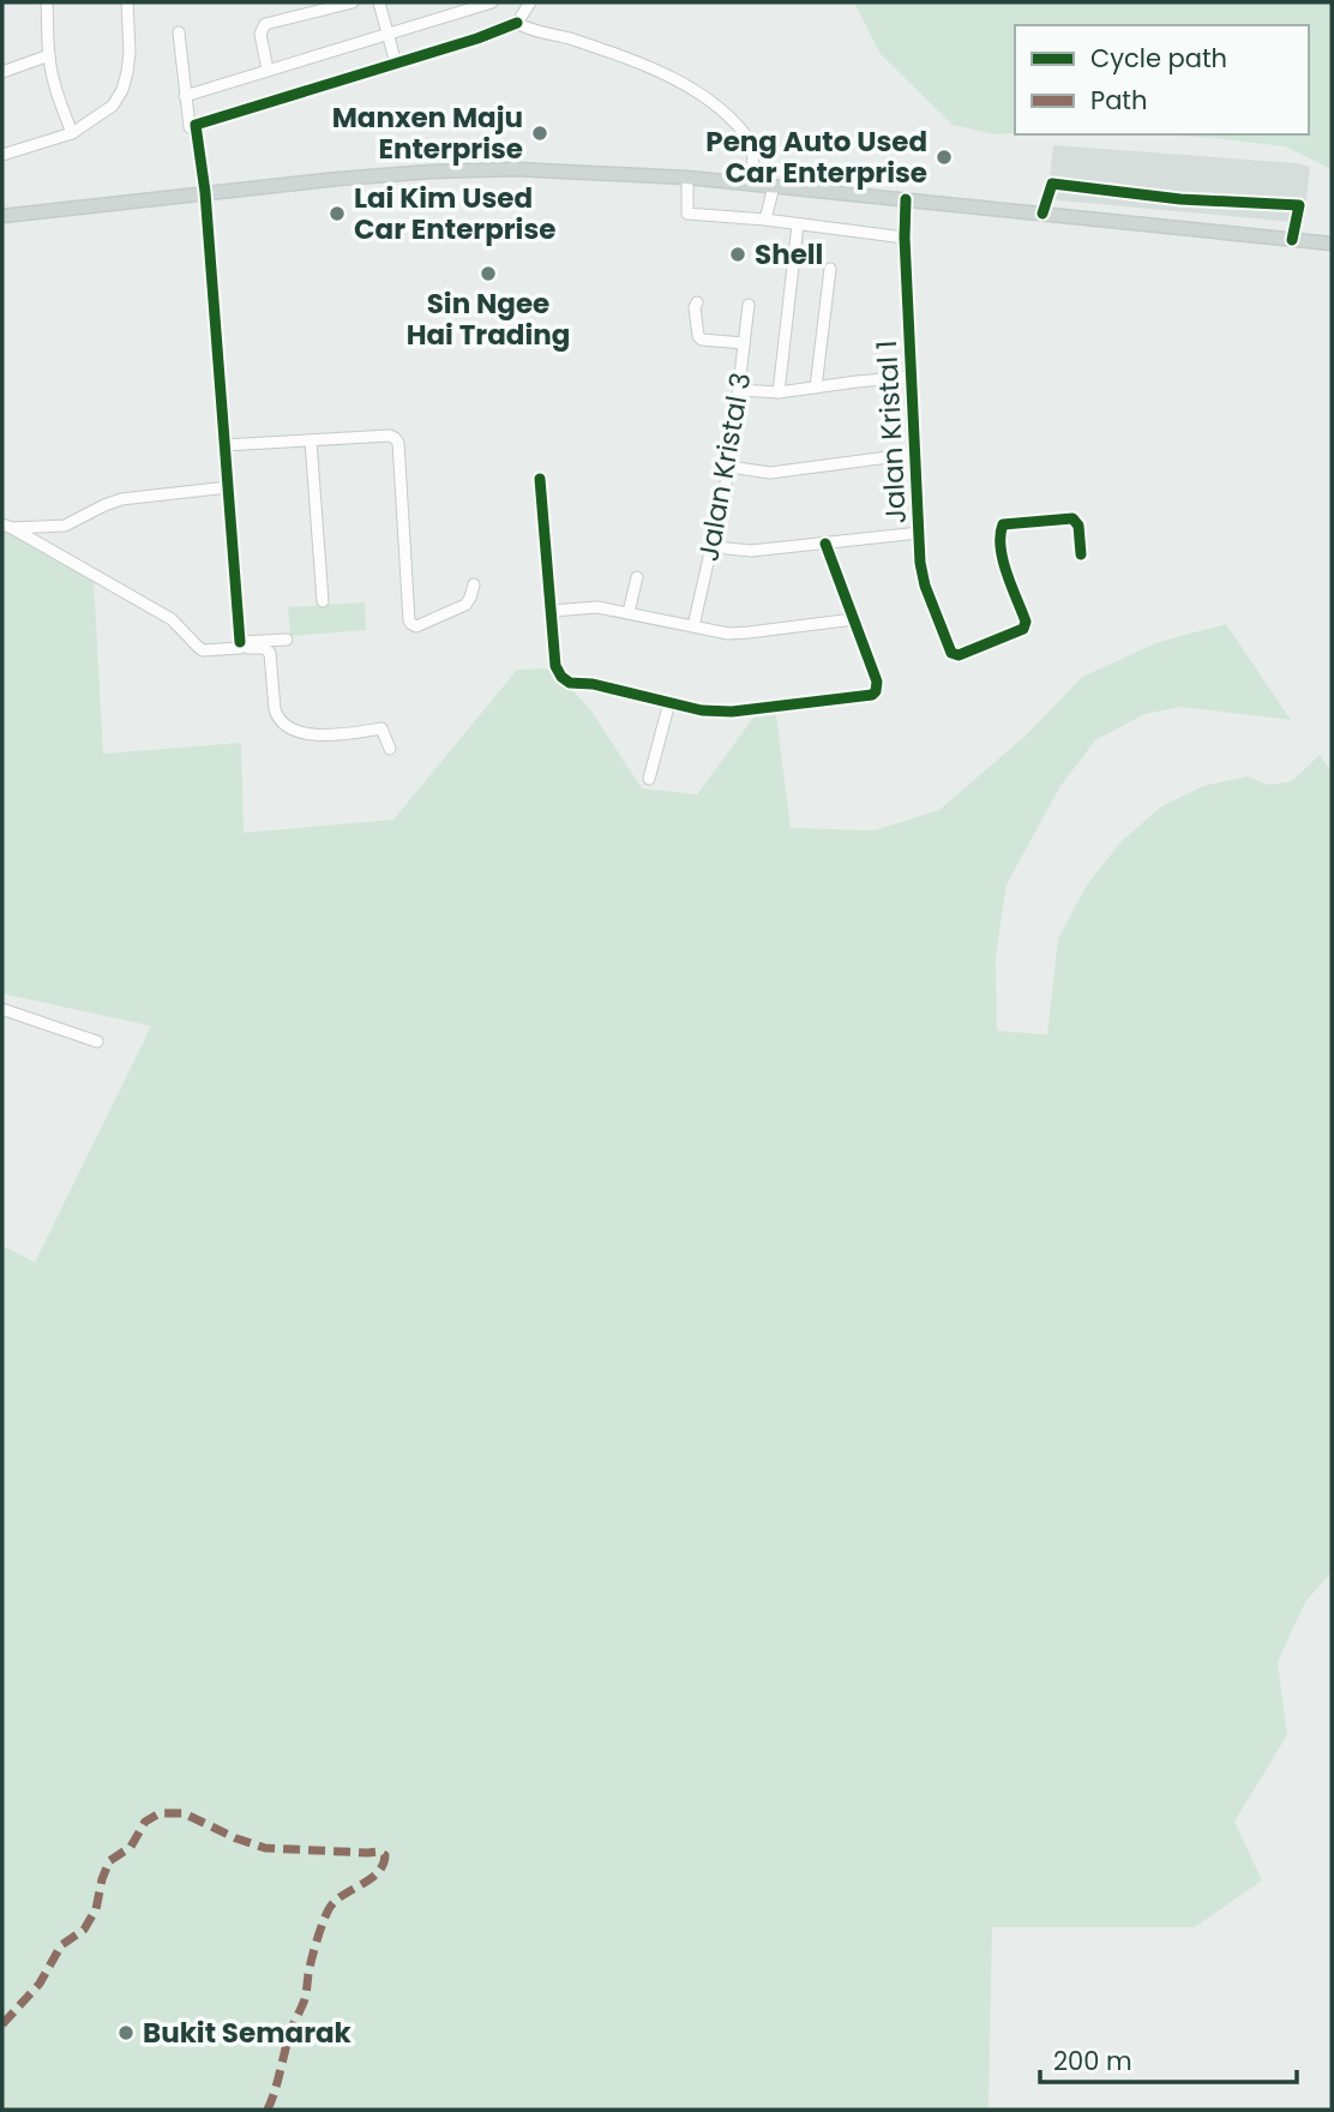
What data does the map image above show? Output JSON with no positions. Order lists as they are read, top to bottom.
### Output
{
  "streets": {
    "street": ["Jalan Kristal 1", "Jalan Kristal 3"]
  },
  "places": [
    "Manxen Maju Enterprise",
    "Peng Auto Used Car Enterprise",
    "Lai Kim Used Car Enterprise",
    "Shell",
    "Sin Ngee Hai Trading",
    "Bukit Semarak"
  ],
  "legend": ["Cycle path", "Path"],
  "scale_bar": "200 m"
}
